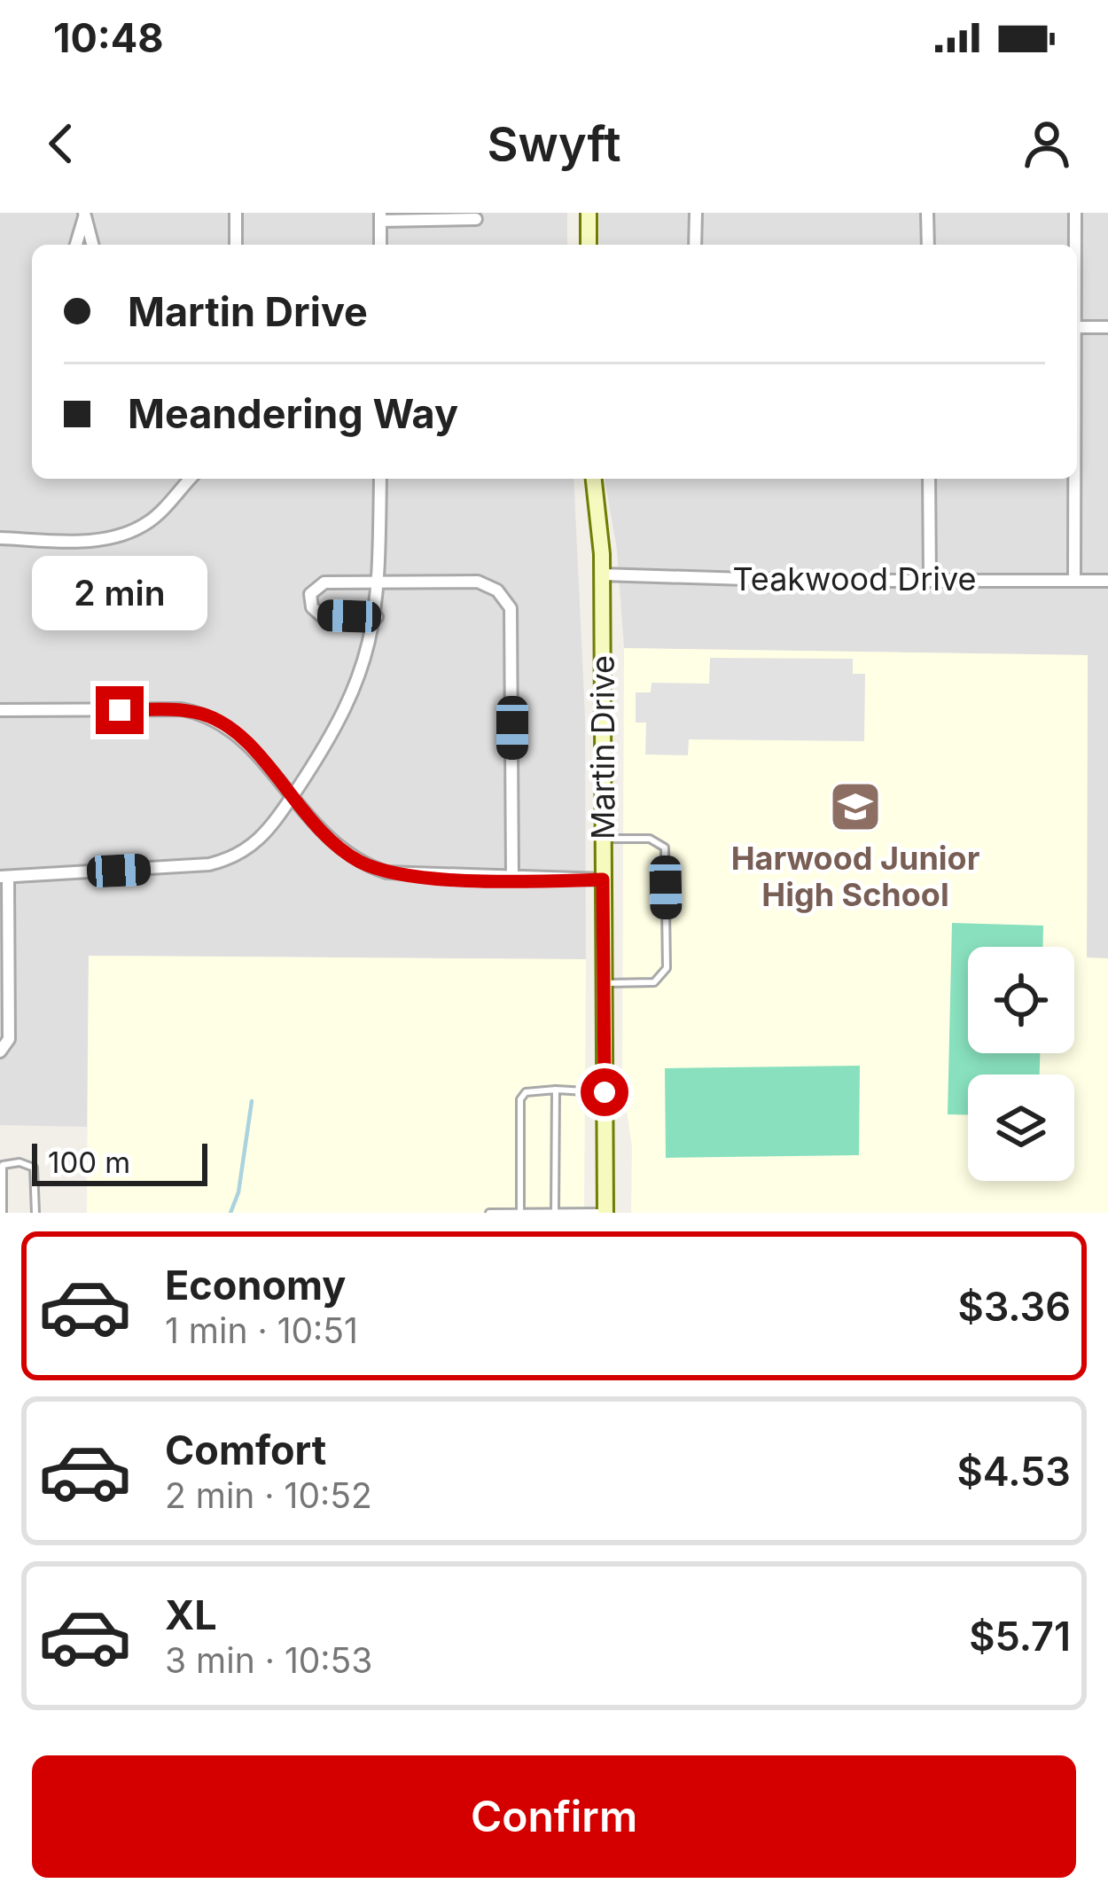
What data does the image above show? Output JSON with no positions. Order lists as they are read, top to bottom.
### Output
{
  "streets": {
    "street": ["Teakwood Drive", "Martin Drive"]
  },
  "crossings": [
    ["Teakwood Drive", "Martin Drive"]
  ],
  "places": {
    "school or university": ["Harwood Junior High School"]
  },
  "scale_bar": "100 m",
  "page": {
    "status": "10:48",
    "header": "Swyft",
    "banner": ["Martin Drive", "Meandering Way"],
    "bubble": "2 min",
    "scale": "100 m",
    "list": [
      {
        "name": "Economy",
        "note": "1 min · 10:51",
        "value": "$3.36"
      },
      {
        "name": "Comfort",
        "note": "2 min · 10:52",
        "value": "$4.53"
      },
      {
        "name": "XL",
        "note": "3 min · 10:53",
        "value": "$5.71"
      }
    ],
    "buttons": "Confirm"
  }
}
